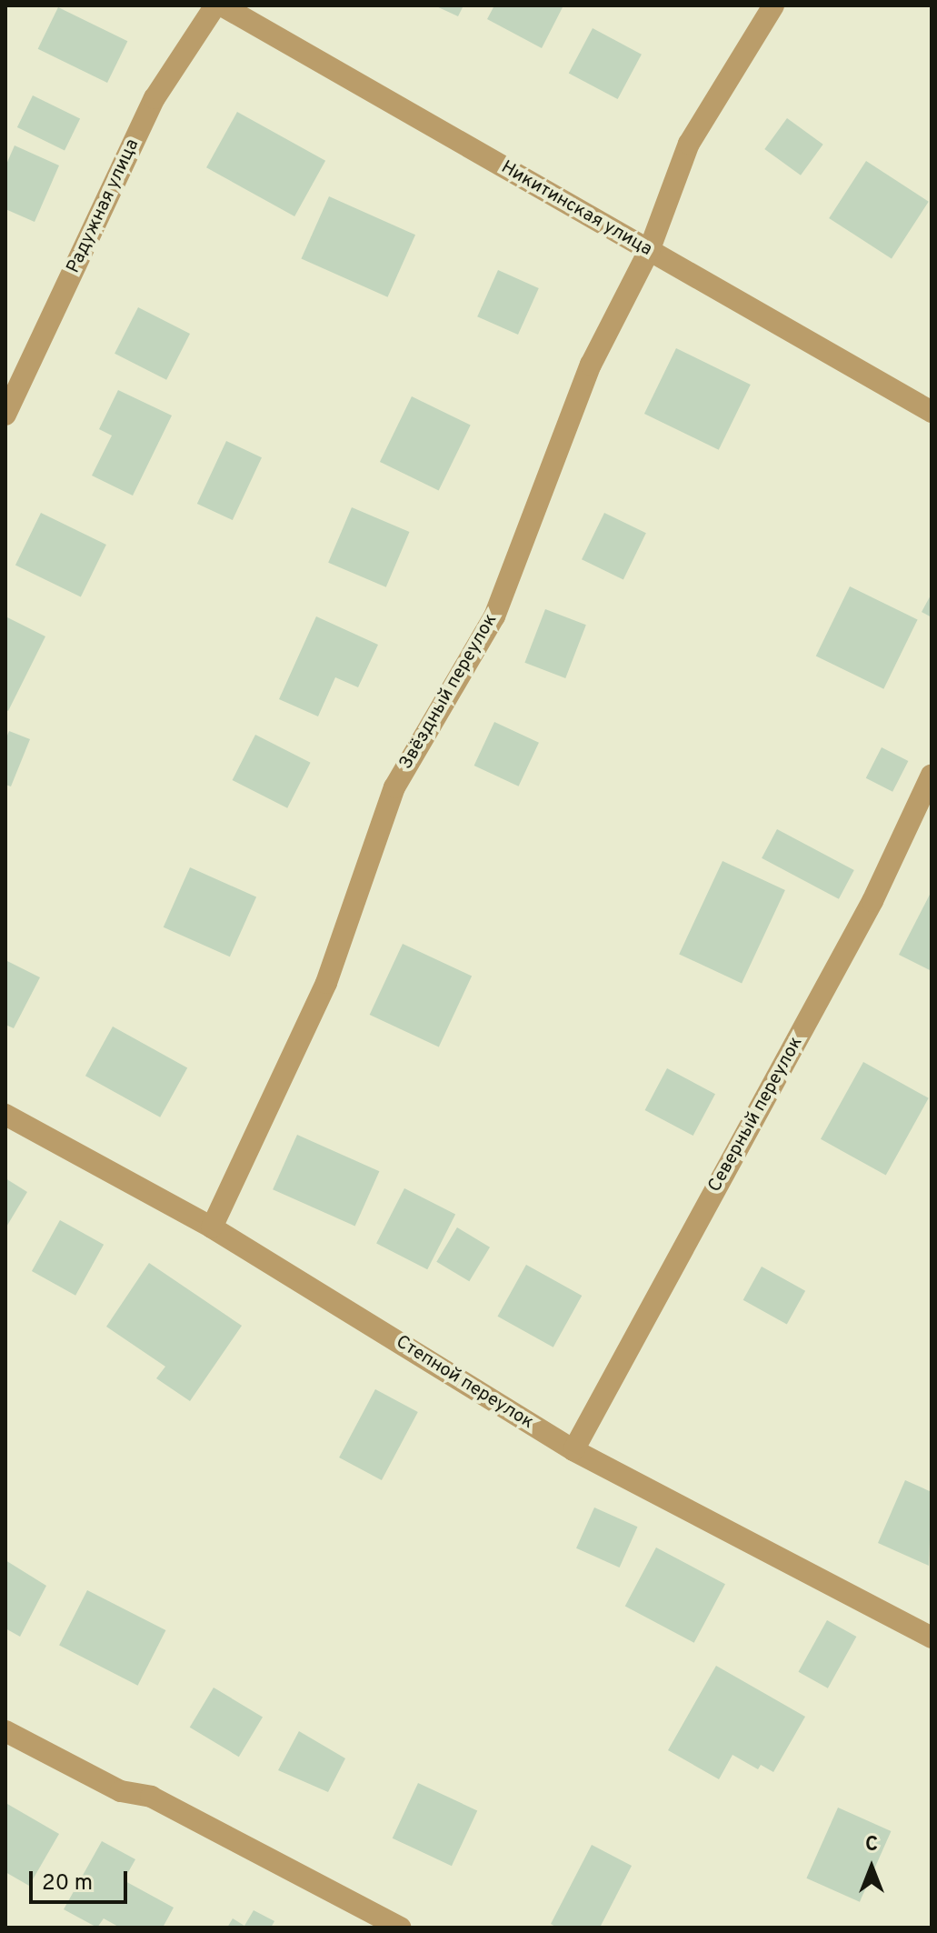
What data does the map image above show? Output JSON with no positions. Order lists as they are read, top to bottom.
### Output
{
  "streets": {
    "street": [
      "Радужная улица",
      "Никитинская улица",
      "Звёздный переулок",
      "Северный переулок",
      "Степной переулок"
    ]
  },
  "crossings": [
    ["Никитинская улица", "Звёздный переулок"],
    ["Звёздный переулок", "Степной переулок"],
    ["Северный переулок", "Степной переулок"]
  ],
  "scale_bar": "20 m",
  "north": "top"
}
